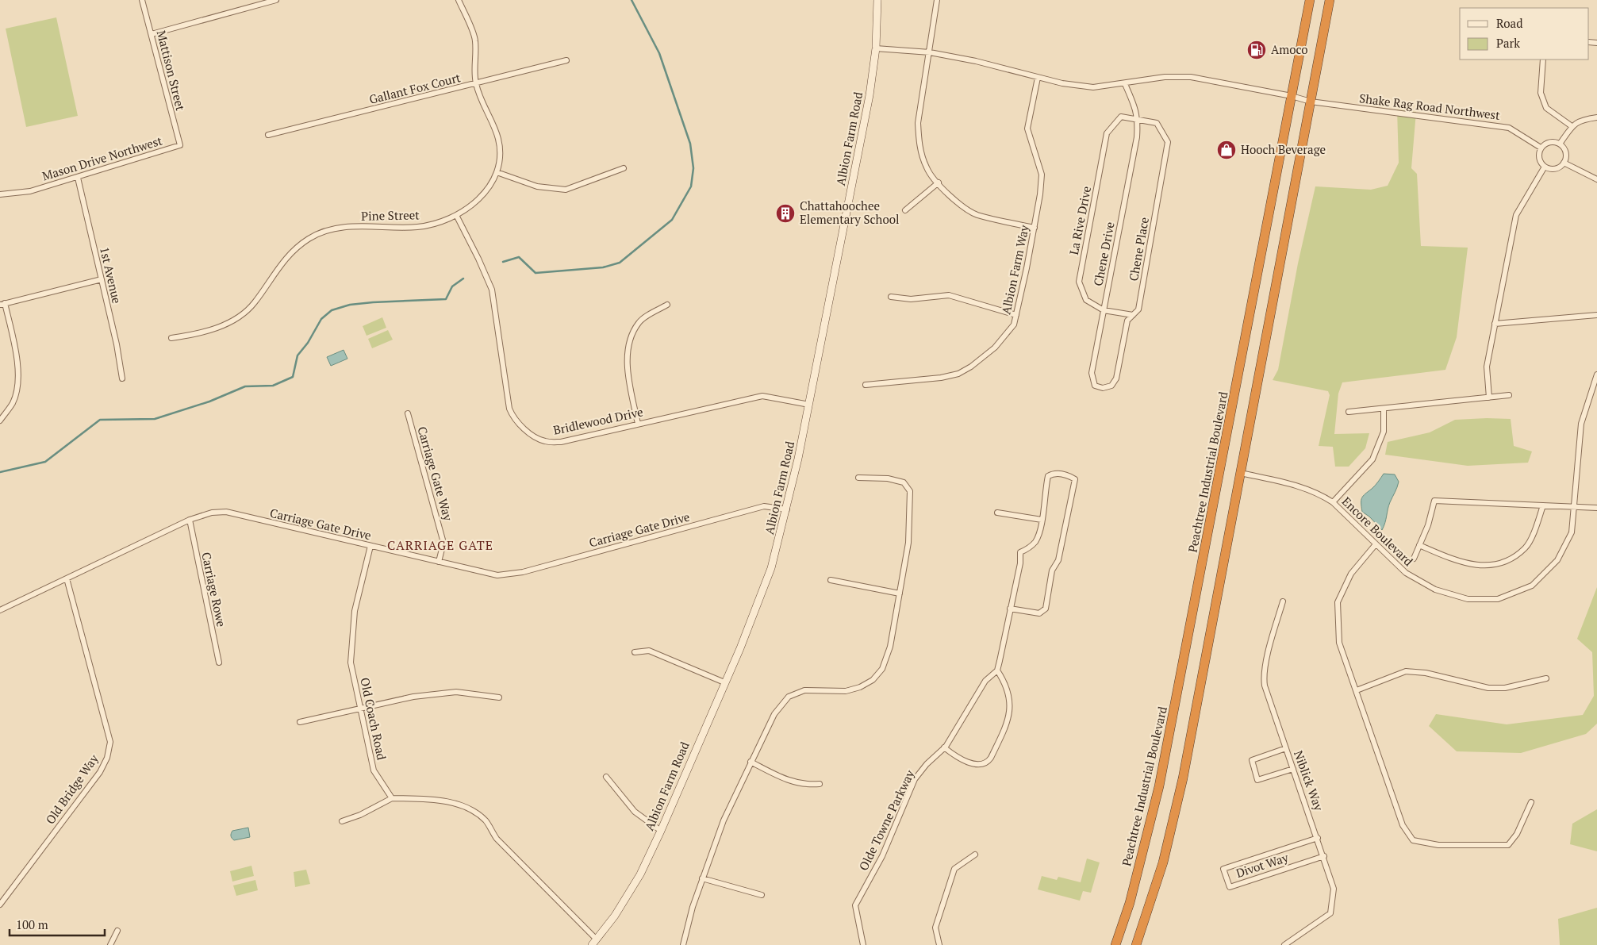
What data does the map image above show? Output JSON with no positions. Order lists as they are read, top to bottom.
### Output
{
  "streets": {
    "highway": ["Peachtree Industrial Boulevard"],
    "street": [
      "Mattison Street",
      "Gallant Fox Court",
      "Shake Rag Road Northwest",
      "Albion Farm Road",
      "Mason Drive Northwest",
      "Pine Street",
      "La Rive Drive",
      "Chene Place",
      "Chene Drive",
      "Albion Farm Way",
      "1st Avenue",
      "Bridlewood Drive",
      "Carriage Gate Way",
      "Carriage Gate Drive",
      "Encore Boulevard",
      "Carriage Rowe",
      "Old Coach Road",
      "Niblick Way",
      "Old Bridge Way",
      "Olde Towne Parkway",
      "Divot Way"
    ]
  },
  "crossings": [
    ["Mattison Street", "Mason Drive Northwest"],
    ["Gallant Fox Court", "Pine Street"],
    ["Shake Rag Road Northwest", "Albion Farm Road"],
    ["Shake Rag Road Northwest", "Chene Drive"],
    ["Shake Rag Road Northwest", "Albion Farm Way"],
    ["Shake Rag Road Northwest", "Peachtree Industrial Boulevard"],
    ["Albion Farm Road", "Bridlewood Drive"],
    ["Albion Farm Road", "Carriage Gate Drive"],
    ["Mason Drive Northwest", "1st Avenue"],
    ["Pine Street", "Bridlewood Drive"],
    ["La Rive Drive", "Chene Place"],
    ["La Rive Drive", "Chene Drive"],
    ["Chene Place", "Chene Drive"],
    ["Carriage Gate Way", "Carriage Gate Drive"],
    ["Carriage Gate Drive", "Carriage Rowe"],
    ["Carriage Gate Drive", "Old Coach Road"],
    ["Carriage Gate Drive", "Old Bridge Way"],
    ["Niblick Way", "Divot Way"]
  ],
  "districts": ["CARRIAGE GATE"],
  "places": {
    "fuel station": ["Amoco"],
    "shop": ["Hooch Beverage"],
    "building": ["Chattahoochee Elementary School"]
  },
  "legend": ["Road", "Park"],
  "scale_bar": "100 m"
}
